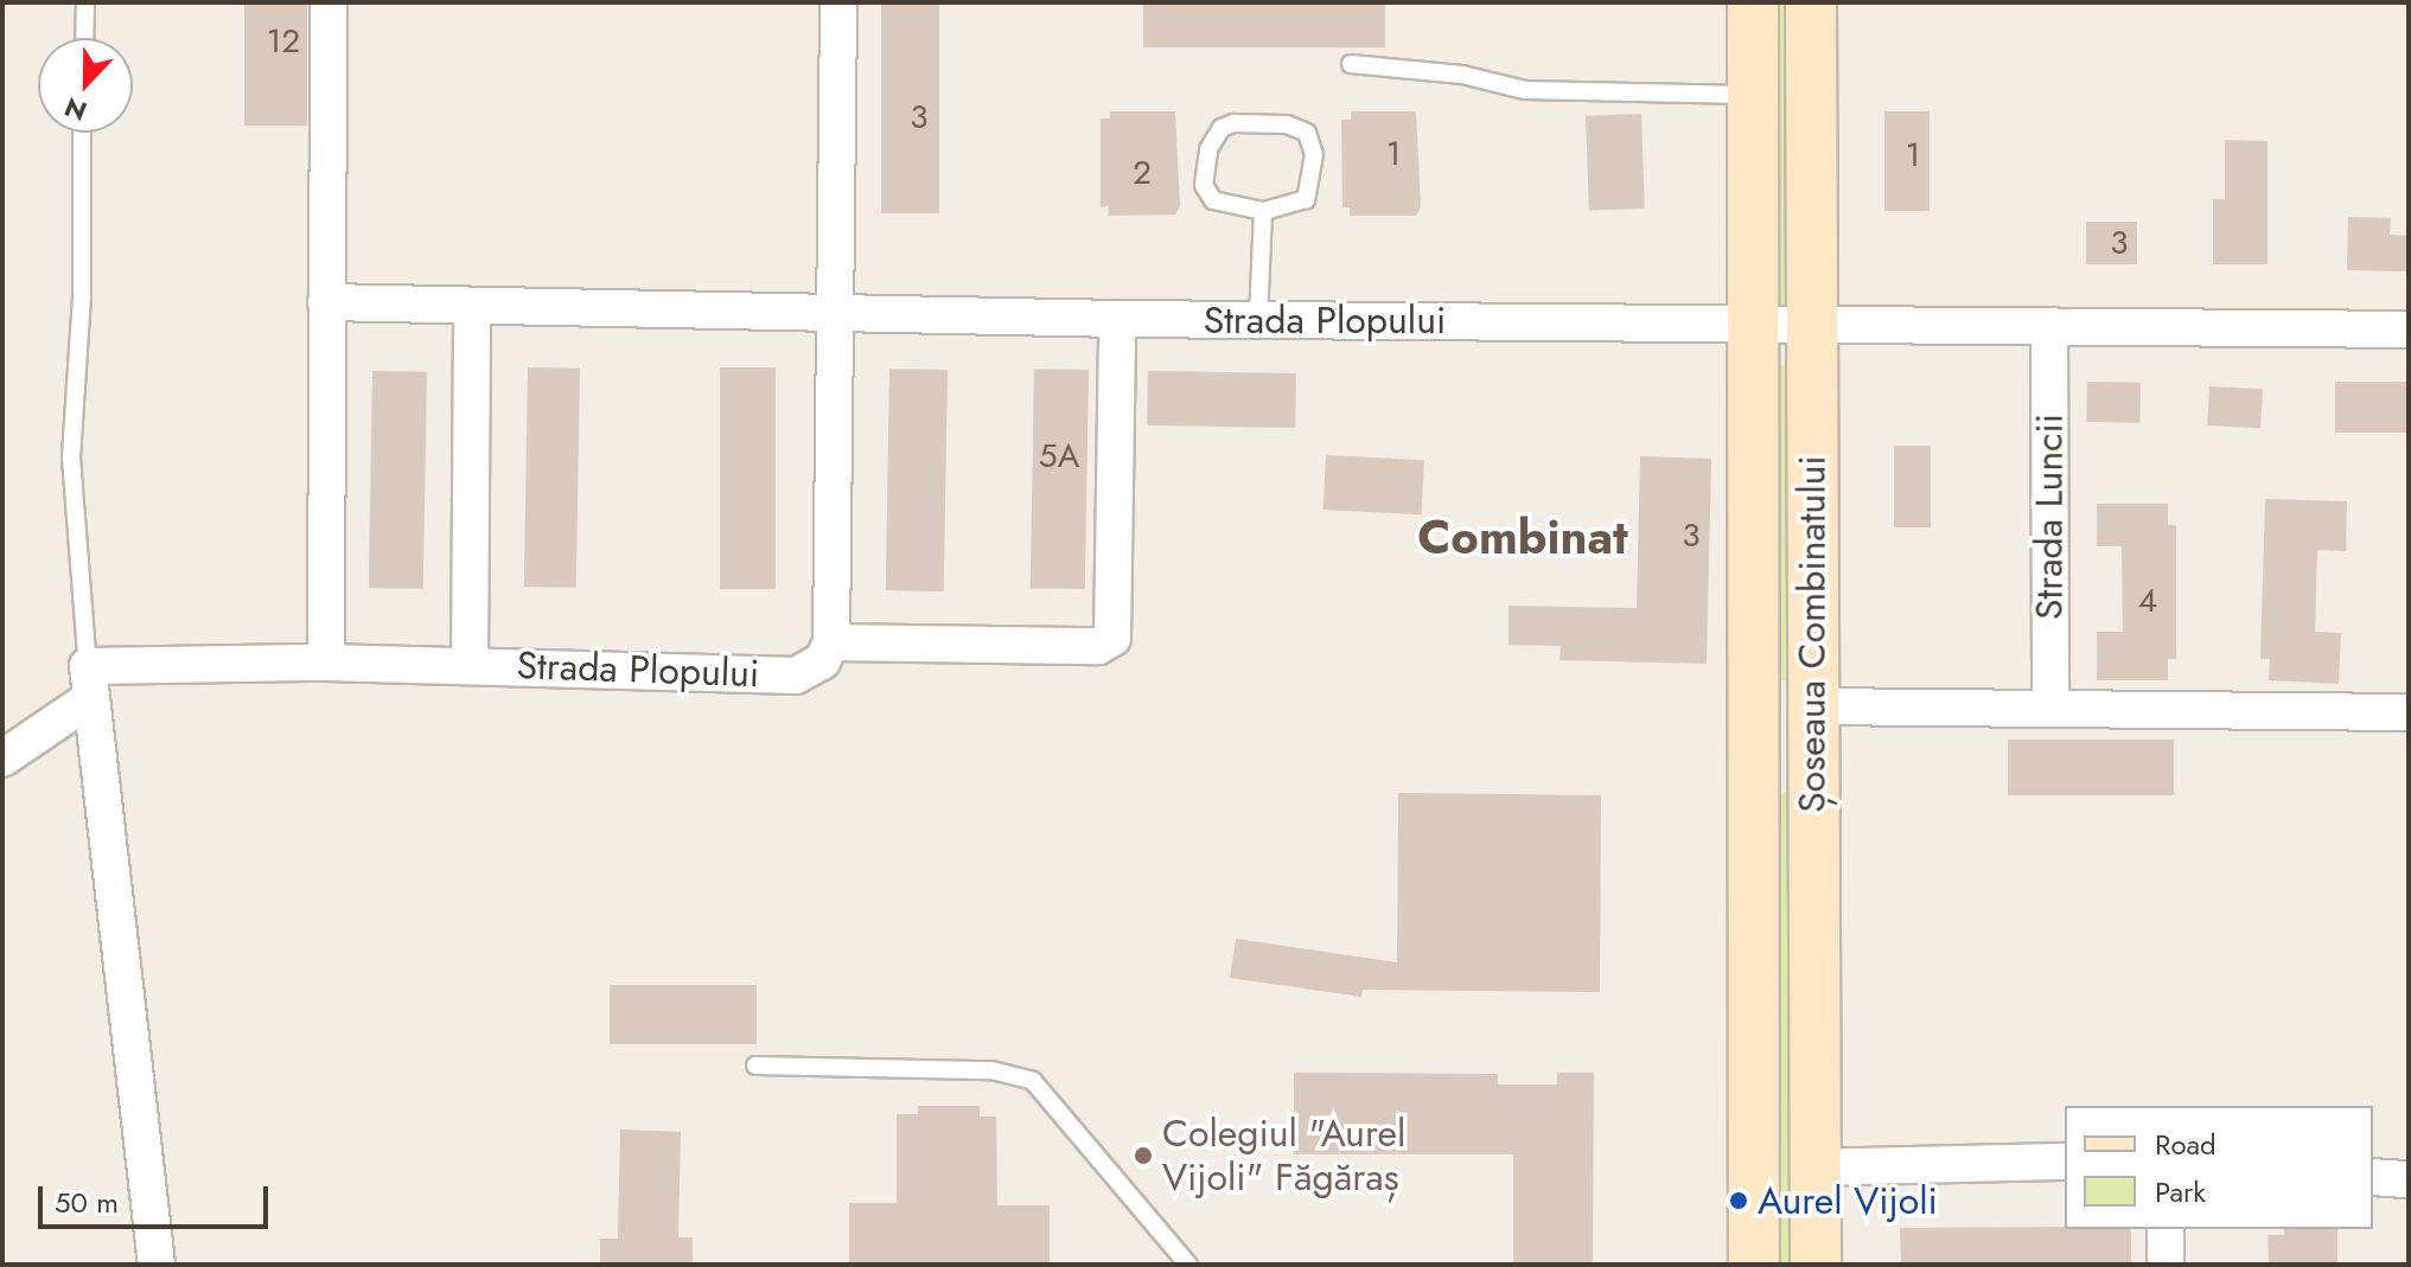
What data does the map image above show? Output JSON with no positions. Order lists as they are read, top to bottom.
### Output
{
  "streets": {
    "main road": ["Șoseaua Combinatului"],
    "street": ["Strada Plopului", "Strada Luncii"]
  },
  "crossings": [
    ["Strada Plopului", "Șoseaua Combinatului"]
  ],
  "districts": ["Combinat"],
  "places": ["Colegiul \"Aurel Vijoli\" Făgăraș", "Aurel Vijoli"],
  "house_numbers": [
    "12",
    "3",
    "1",
    "1",
    "2",
    "3",
    "5A",
    "3",
    "4"
  ],
  "legend": ["Road", "Park"],
  "scale_bar": "50 m",
  "north": "bottom"
}
